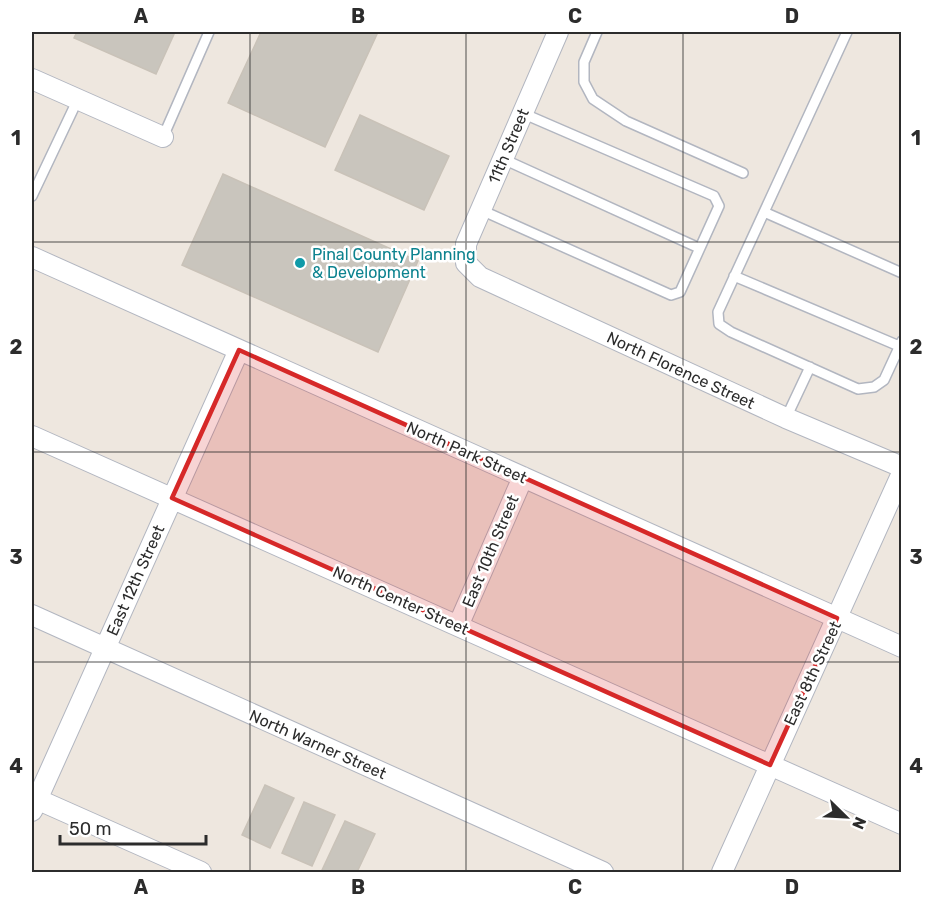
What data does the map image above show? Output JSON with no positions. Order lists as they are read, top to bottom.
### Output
{
  "streets": {
    "street": [
      "11th Street",
      "North Florence Street",
      "North Park Street",
      "East 10th Street",
      "East 12th Street",
      "North Center Street",
      "East 8th Street",
      "North Warner Street"
    ]
  },
  "crossings": [
    ["11th Street", "North Florence Street"],
    ["North Park Street", "East 10th Street"],
    ["North Park Street", "East 12th Street"],
    ["North Park Street", "East 8th Street"],
    ["East 10th Street", "North Center Street"],
    ["East 12th Street", "North Center Street"],
    ["East 12th Street", "North Warner Street"],
    ["North Center Street", "East 8th Street"]
  ],
  "places": ["Pinal County Planning & Development"],
  "scale_bar": "50 m",
  "north": "bottom right",
  "grid": {
    "columns": [
      "A",
      "B",
      "C",
      "D"
    ],
    "rows": [
      "1",
      "2",
      "3",
      "4"
    ]
  }
}
